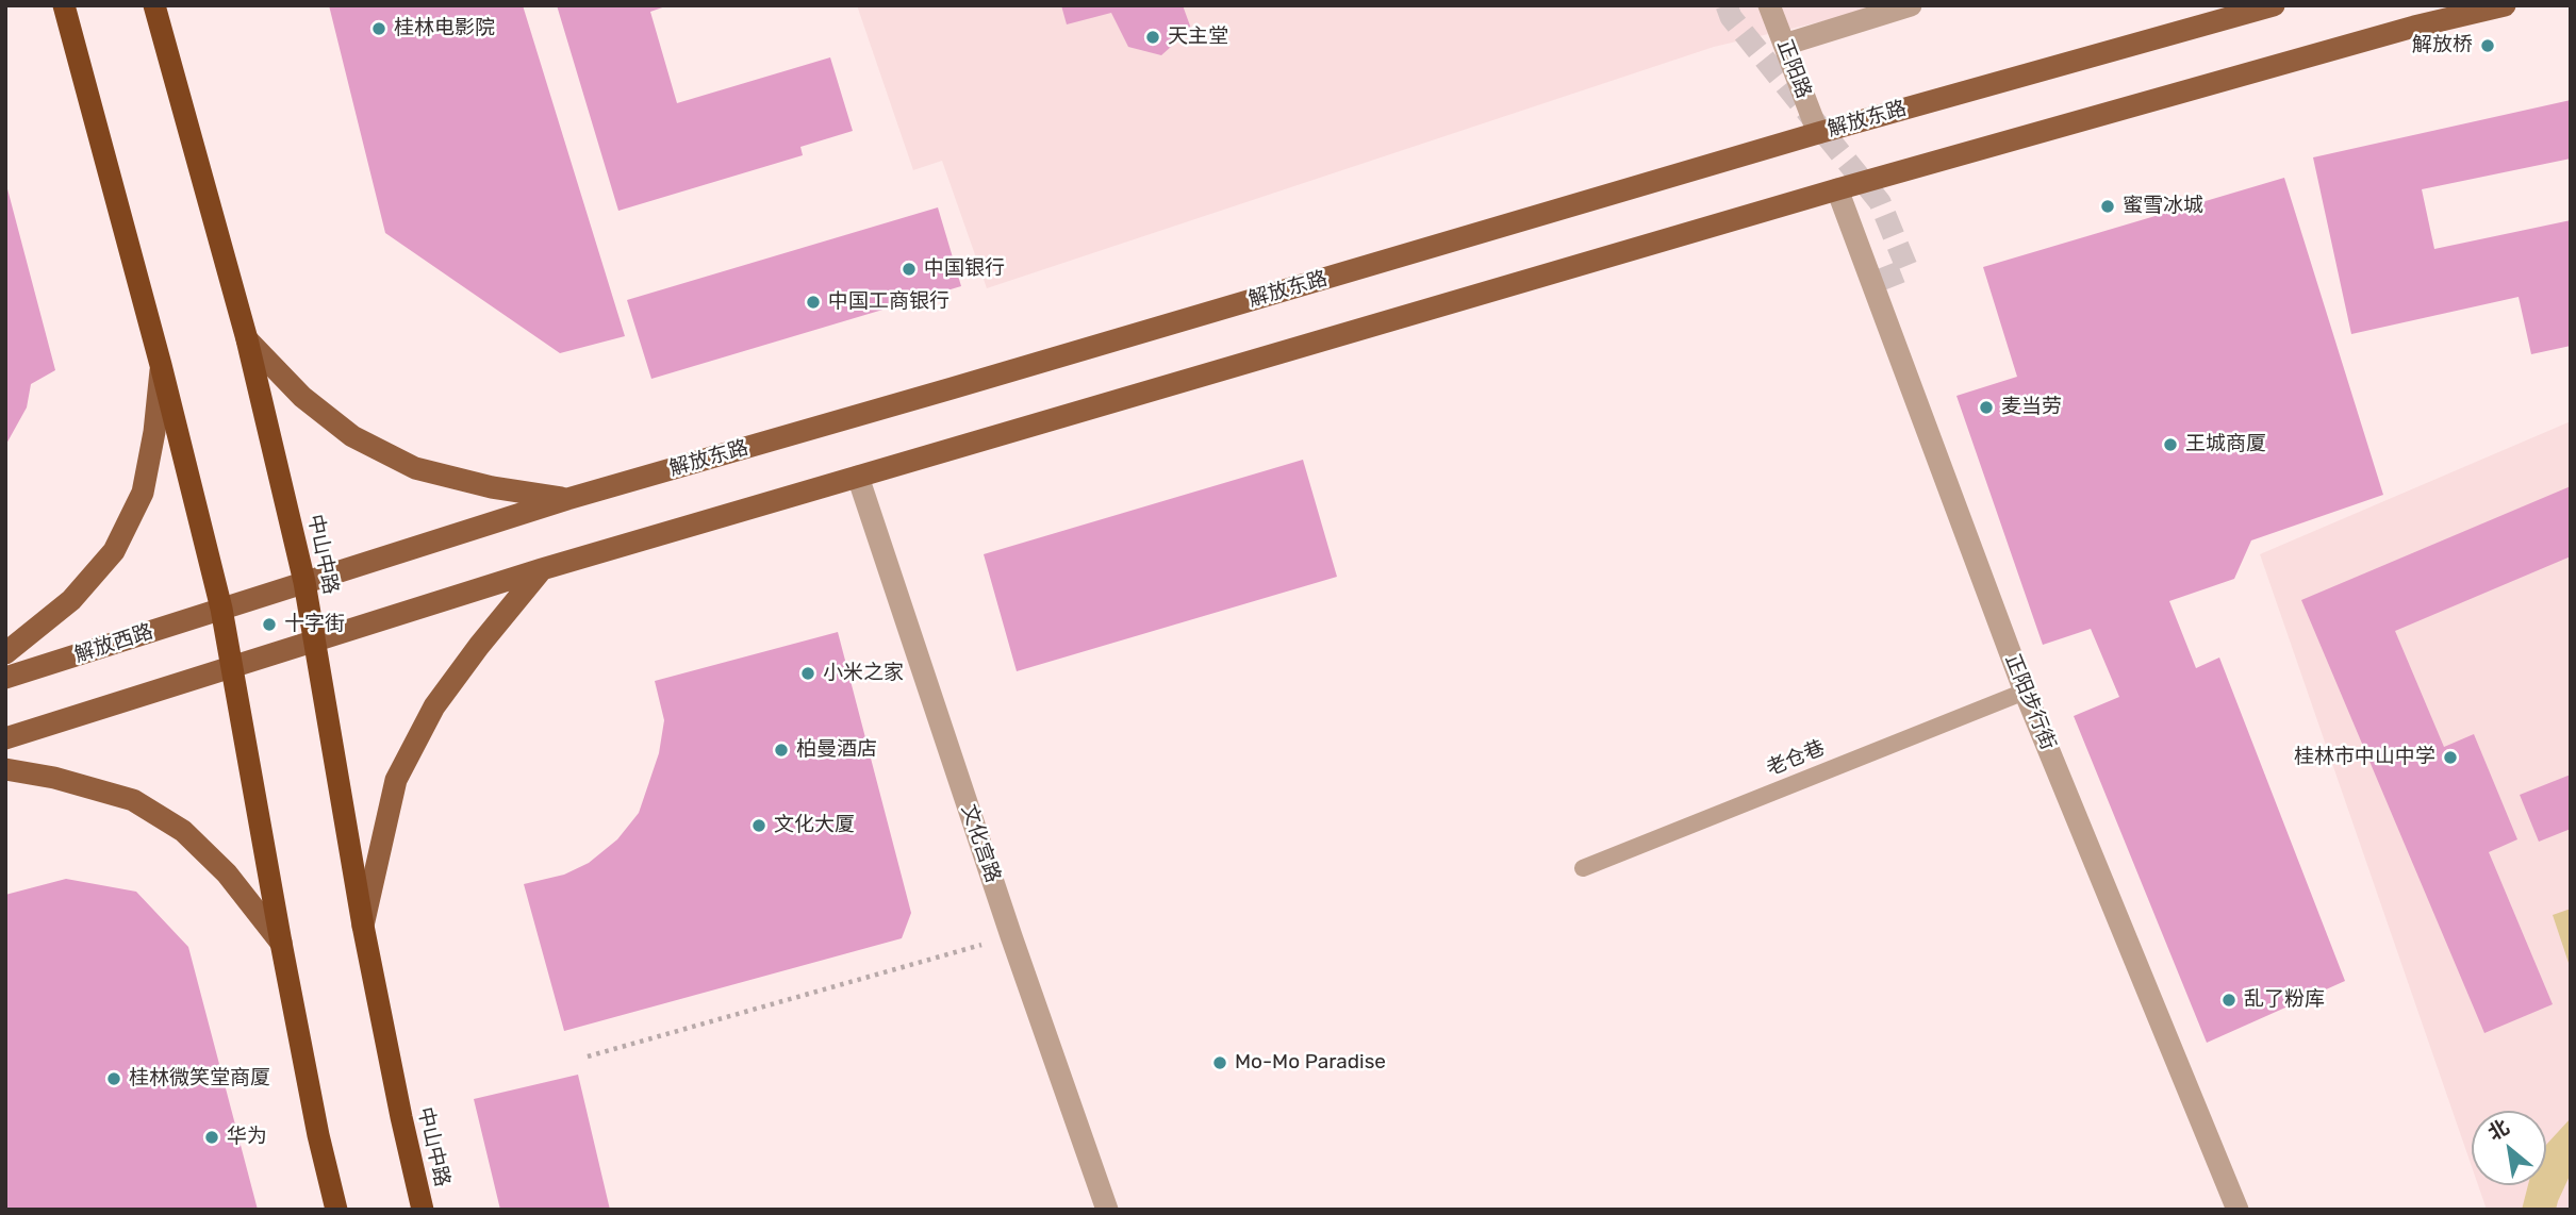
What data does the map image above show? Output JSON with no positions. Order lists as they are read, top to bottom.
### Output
{
  "streets": {
    "highway": ["中山中路"],
    "main road": ["解放东路", "解放西路"],
    "street": ["正阳路", "正阳步行街", "文化宫路"],
    "lane": ["老仓巷"]
  },
  "crossings": [
    ["正阳路", "解放东路"],
    ["解放东路", "中山中路"],
    ["解放东路", "解放西路"],
    ["中山中路", "解放西路"],
    ["正阳步行街", "老仓巷"]
  ],
  "places": [
    "桂林电影院",
    "天主堂",
    "解放桥",
    "蜜雪冰城",
    "中国银行",
    "中国工商银行",
    "麦当劳",
    "王城商厦",
    "十字街",
    "小米之家",
    "柏曼酒店",
    "桂林市中山中学",
    "文化大厦",
    "乱了粉库",
    "Mo-Mo Paradise",
    "桂林微笑堂商厦",
    "华为"
  ],
  "north": "top left"
}
